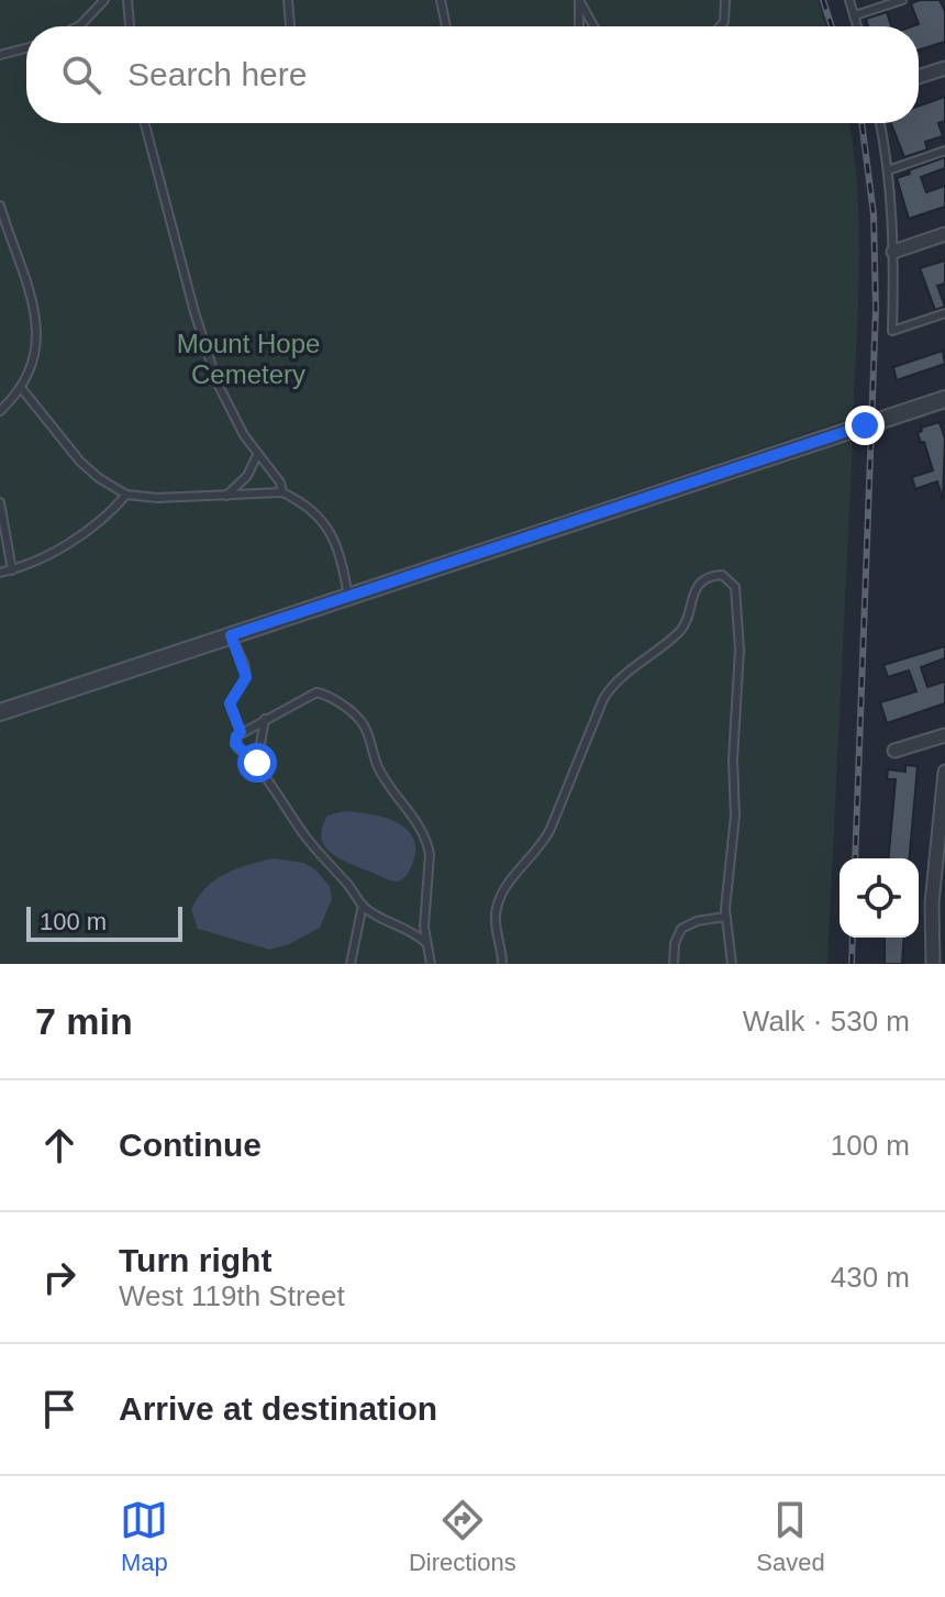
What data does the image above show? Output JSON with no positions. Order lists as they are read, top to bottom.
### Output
{
  "parks": ["Mount Hope Cemetery"],
  "scale_bar": "100 m",
  "page": {
    "search": "Search here",
    "scale": "100 m",
    "heading": ["7 min", "Walk · 530 m"],
    "list": [
      ["Continue", "100 m"],
      ["Turn right", "West 119th Street", "430 m"],
      "Arrive at destination"
    ],
    "nav": ["Map", "Directions", "Saved"]
  }
}
